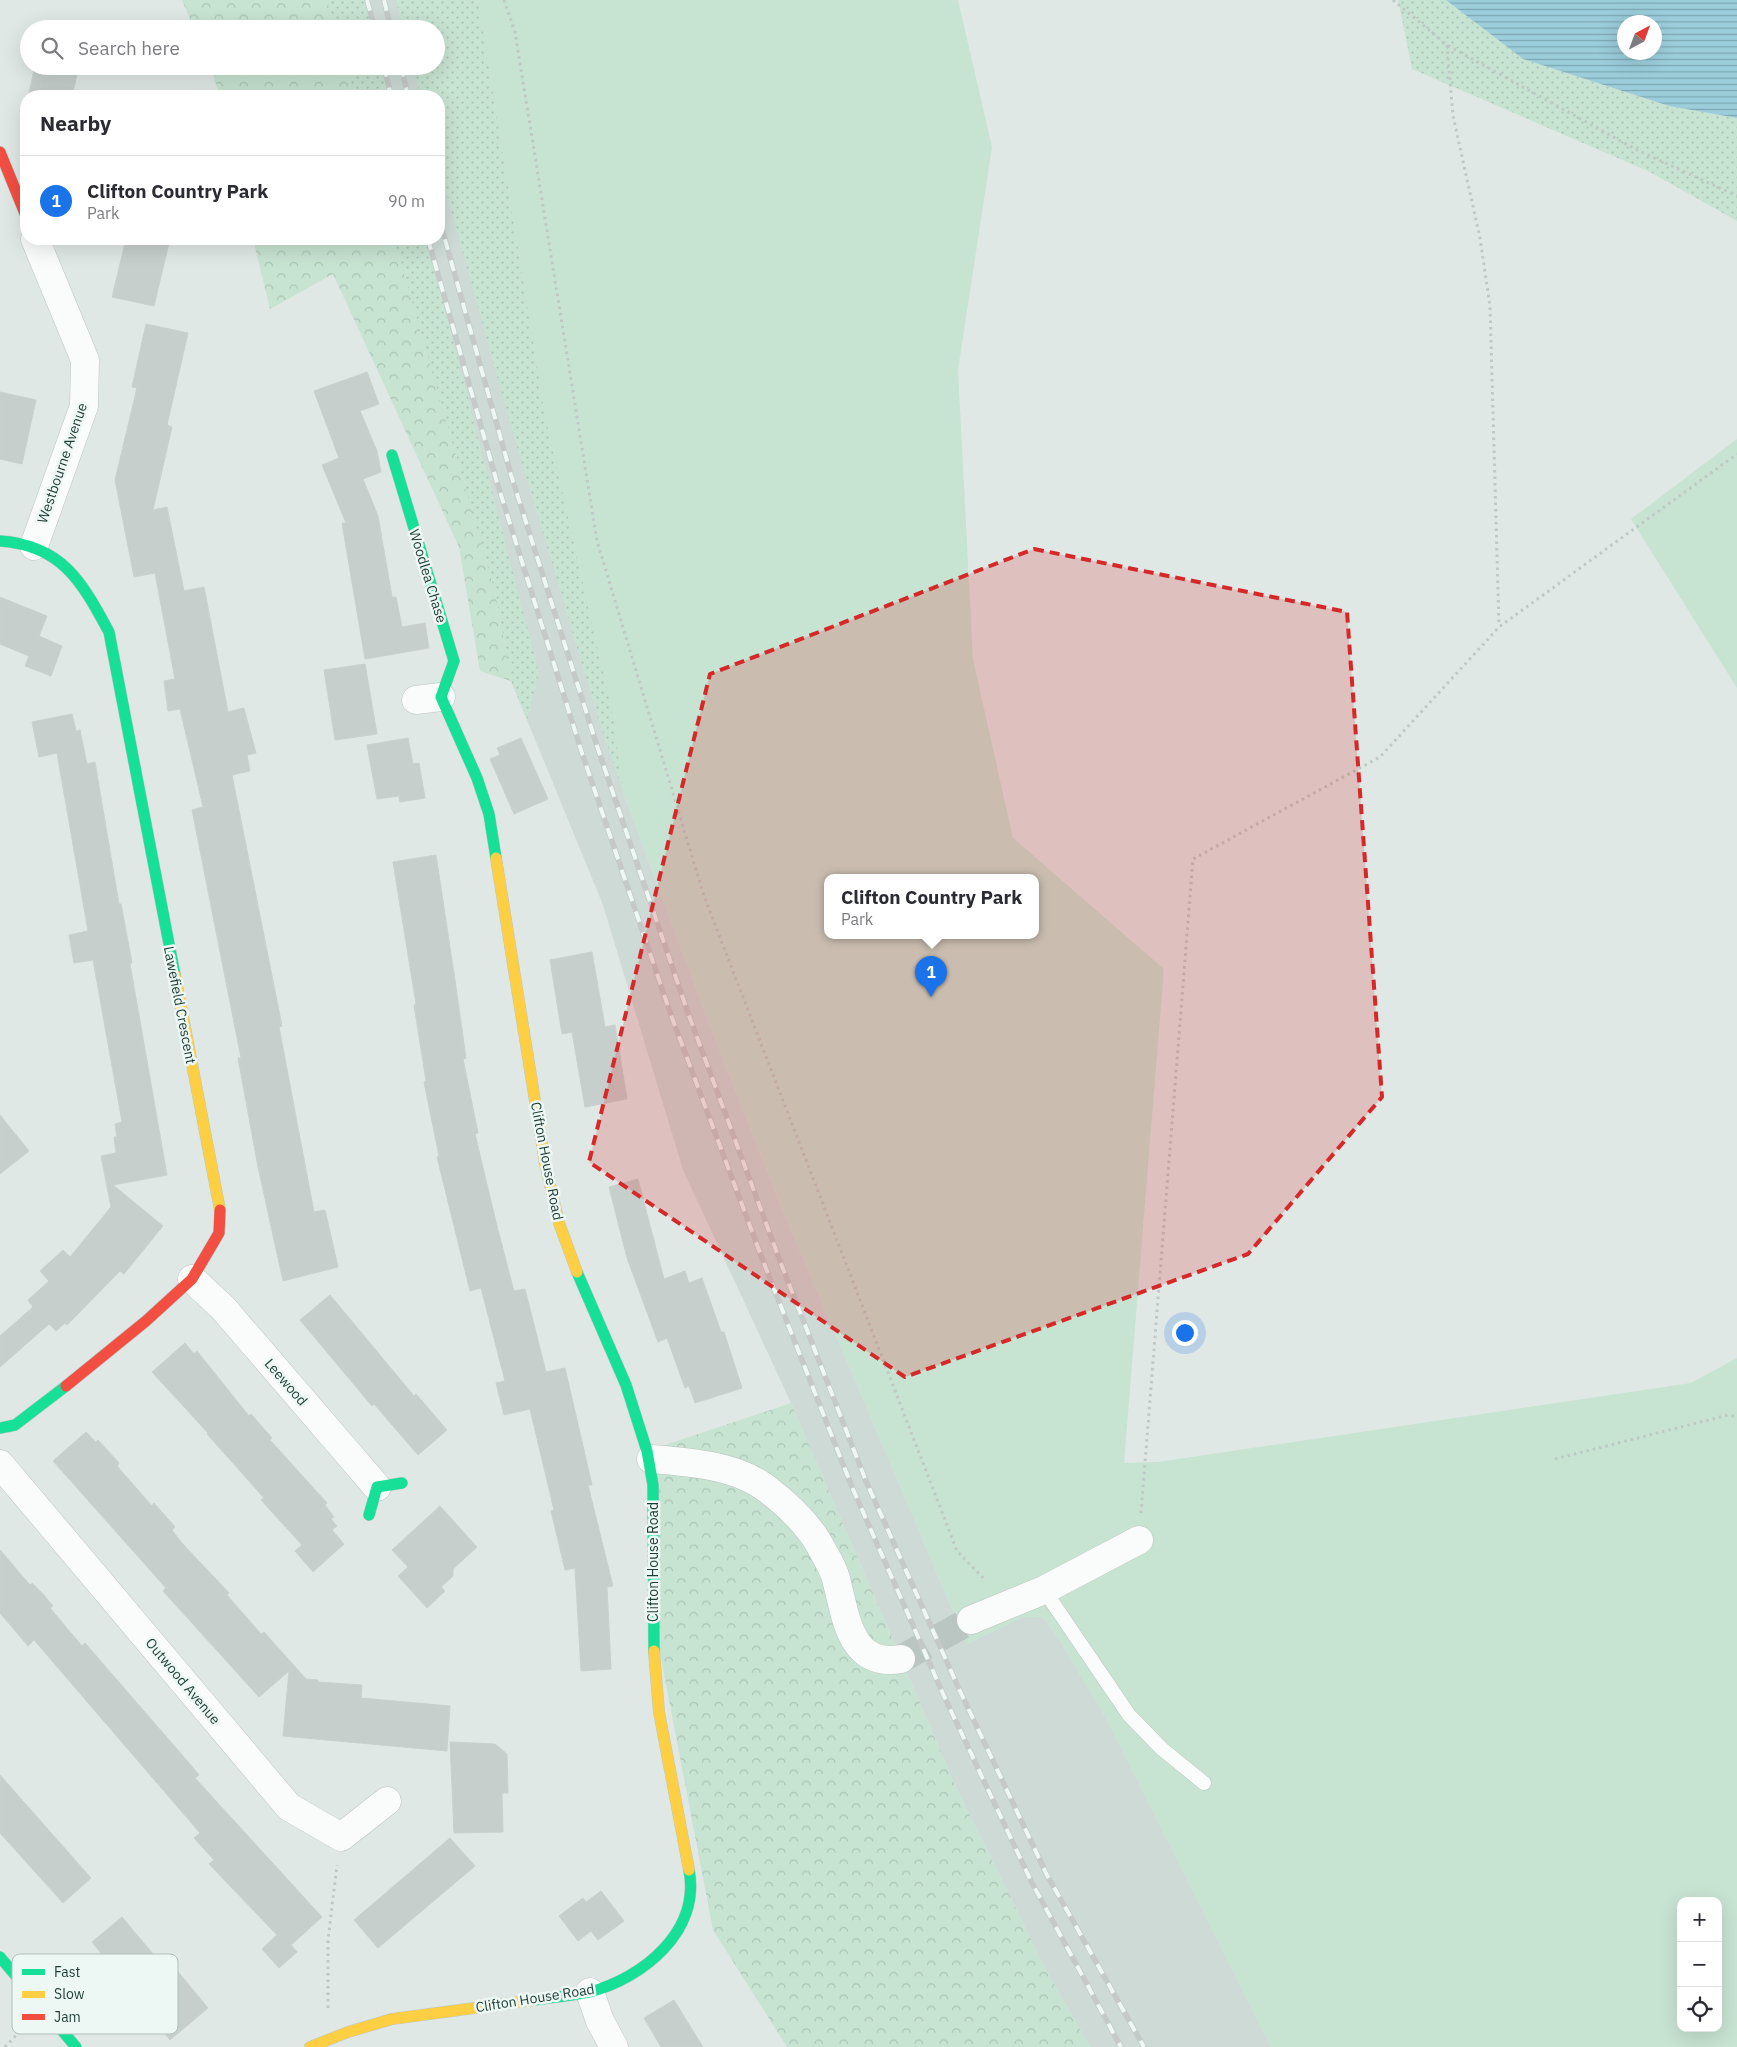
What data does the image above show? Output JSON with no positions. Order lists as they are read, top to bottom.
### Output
{
  "streets": {
    "street": [
      "Westbourne Avenue",
      "Woodlea Chase",
      "Lawefield Crescent",
      "Clifton House Road",
      "Leewood",
      "Outwood Avenue"
    ]
  },
  "crossings": [
    ["Westbourne Avenue", "Lawefield Crescent"],
    ["Woodlea Chase", "Clifton House Road"],
    ["Lawefield Crescent", "Leewood"]
  ],
  "legend": ["Fast", "Slow", "Jam"],
  "north": "top right",
  "page": {
    "search": "Search here",
    "heading": "Nearby",
    "list": [
      {
        "mark": "1",
        "name": "Clifton Country Park",
        "note": "Park",
        "value": "90 m"
      }
    ],
    "popup": ["Clifton Country Park", "Park"],
    "pins": "1",
    "map_buttons": ["+", "−"]
  }
}
